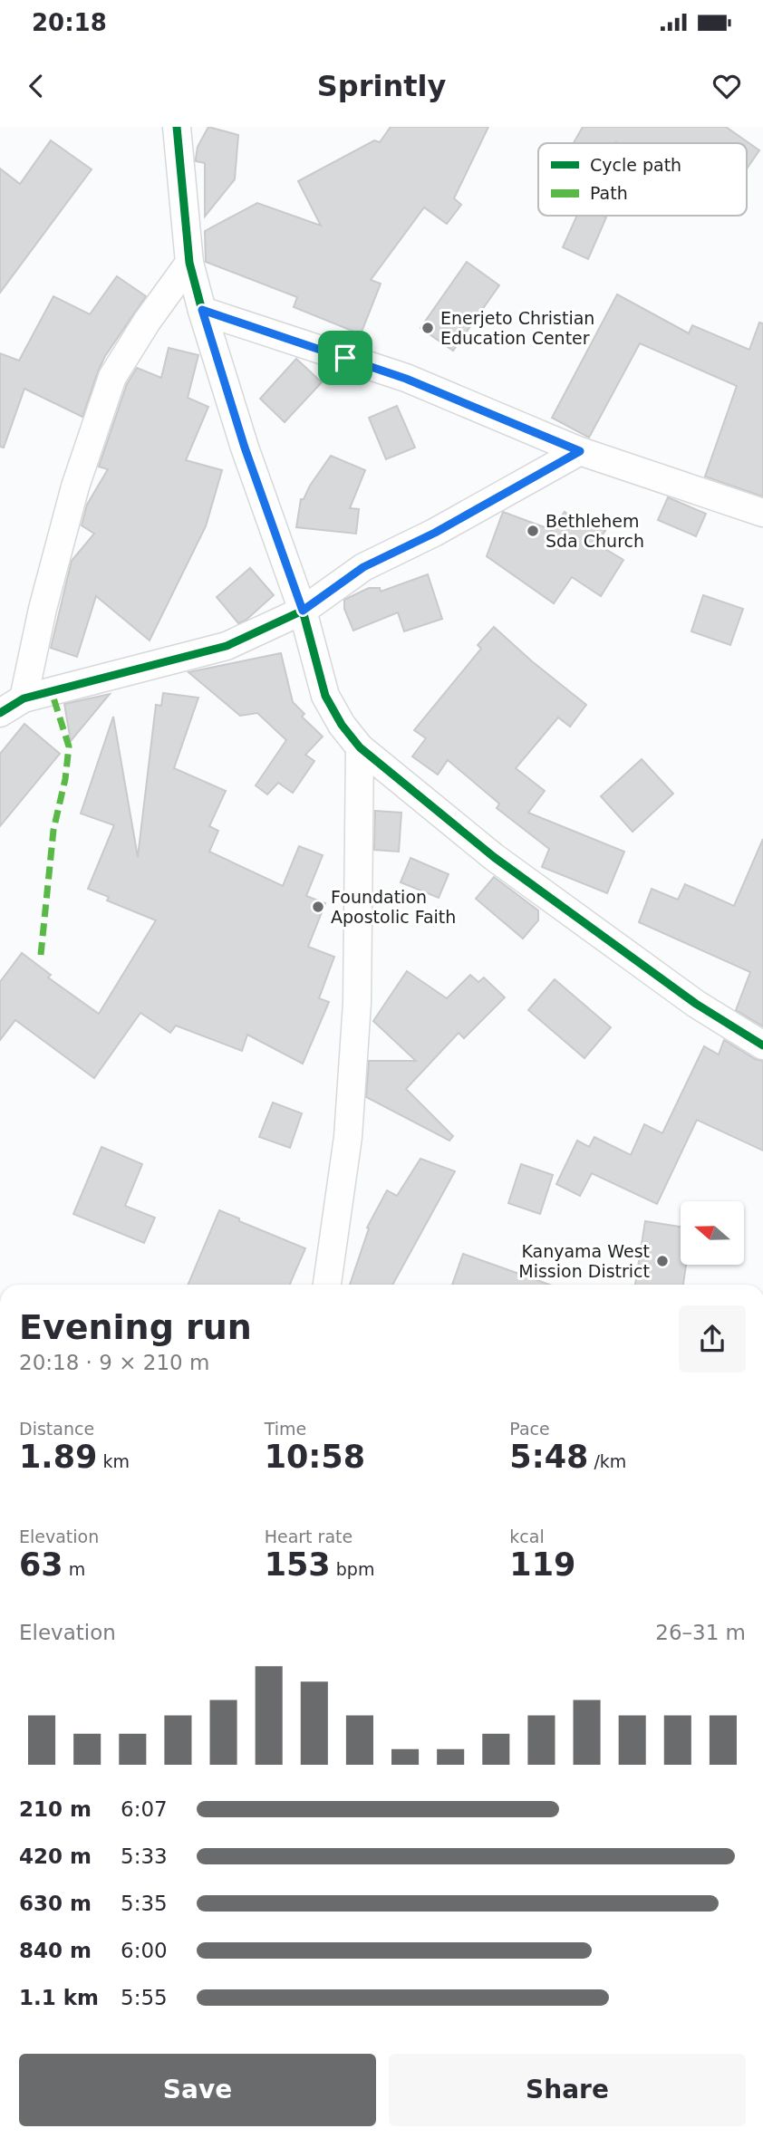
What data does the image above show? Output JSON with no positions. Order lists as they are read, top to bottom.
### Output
{
  "places": [
    "Enerjeto Christian Education Center",
    "Bethlehem Sda Church",
    "Foundation Apostolic Faith",
    "Kanyama West Mission District"
  ],
  "legend": ["Cycle path", "Path"],
  "north": "left",
  "page": {
    "status": "20:18",
    "header": "Sprintly",
    "heading": ["Evening run", "20:18 · 9 × 210 m"],
    "stats": [
      ["Distance", "1.89 km"],
      ["Time", "10:58"],
      ["Pace", "5:48 /km"],
      ["Elevation", "63 m"],
      ["Heart rate", "153 bpm"],
      ["kcal", "119"]
    ],
    "chart": ["Elevation", "26–31 m"],
    "list": [
      {
        "name": "210 m",
        "note": "6:07"
      },
      {
        "name": "420 m",
        "note": "5:33"
      },
      {
        "name": "630 m",
        "note": "5:35"
      },
      {
        "name": "840 m",
        "note": "6:00"
      },
      {
        "name": "1.1 km",
        "note": "5:55"
      }
    ],
    "buttons": ["Save", "Share"]
  }
}
